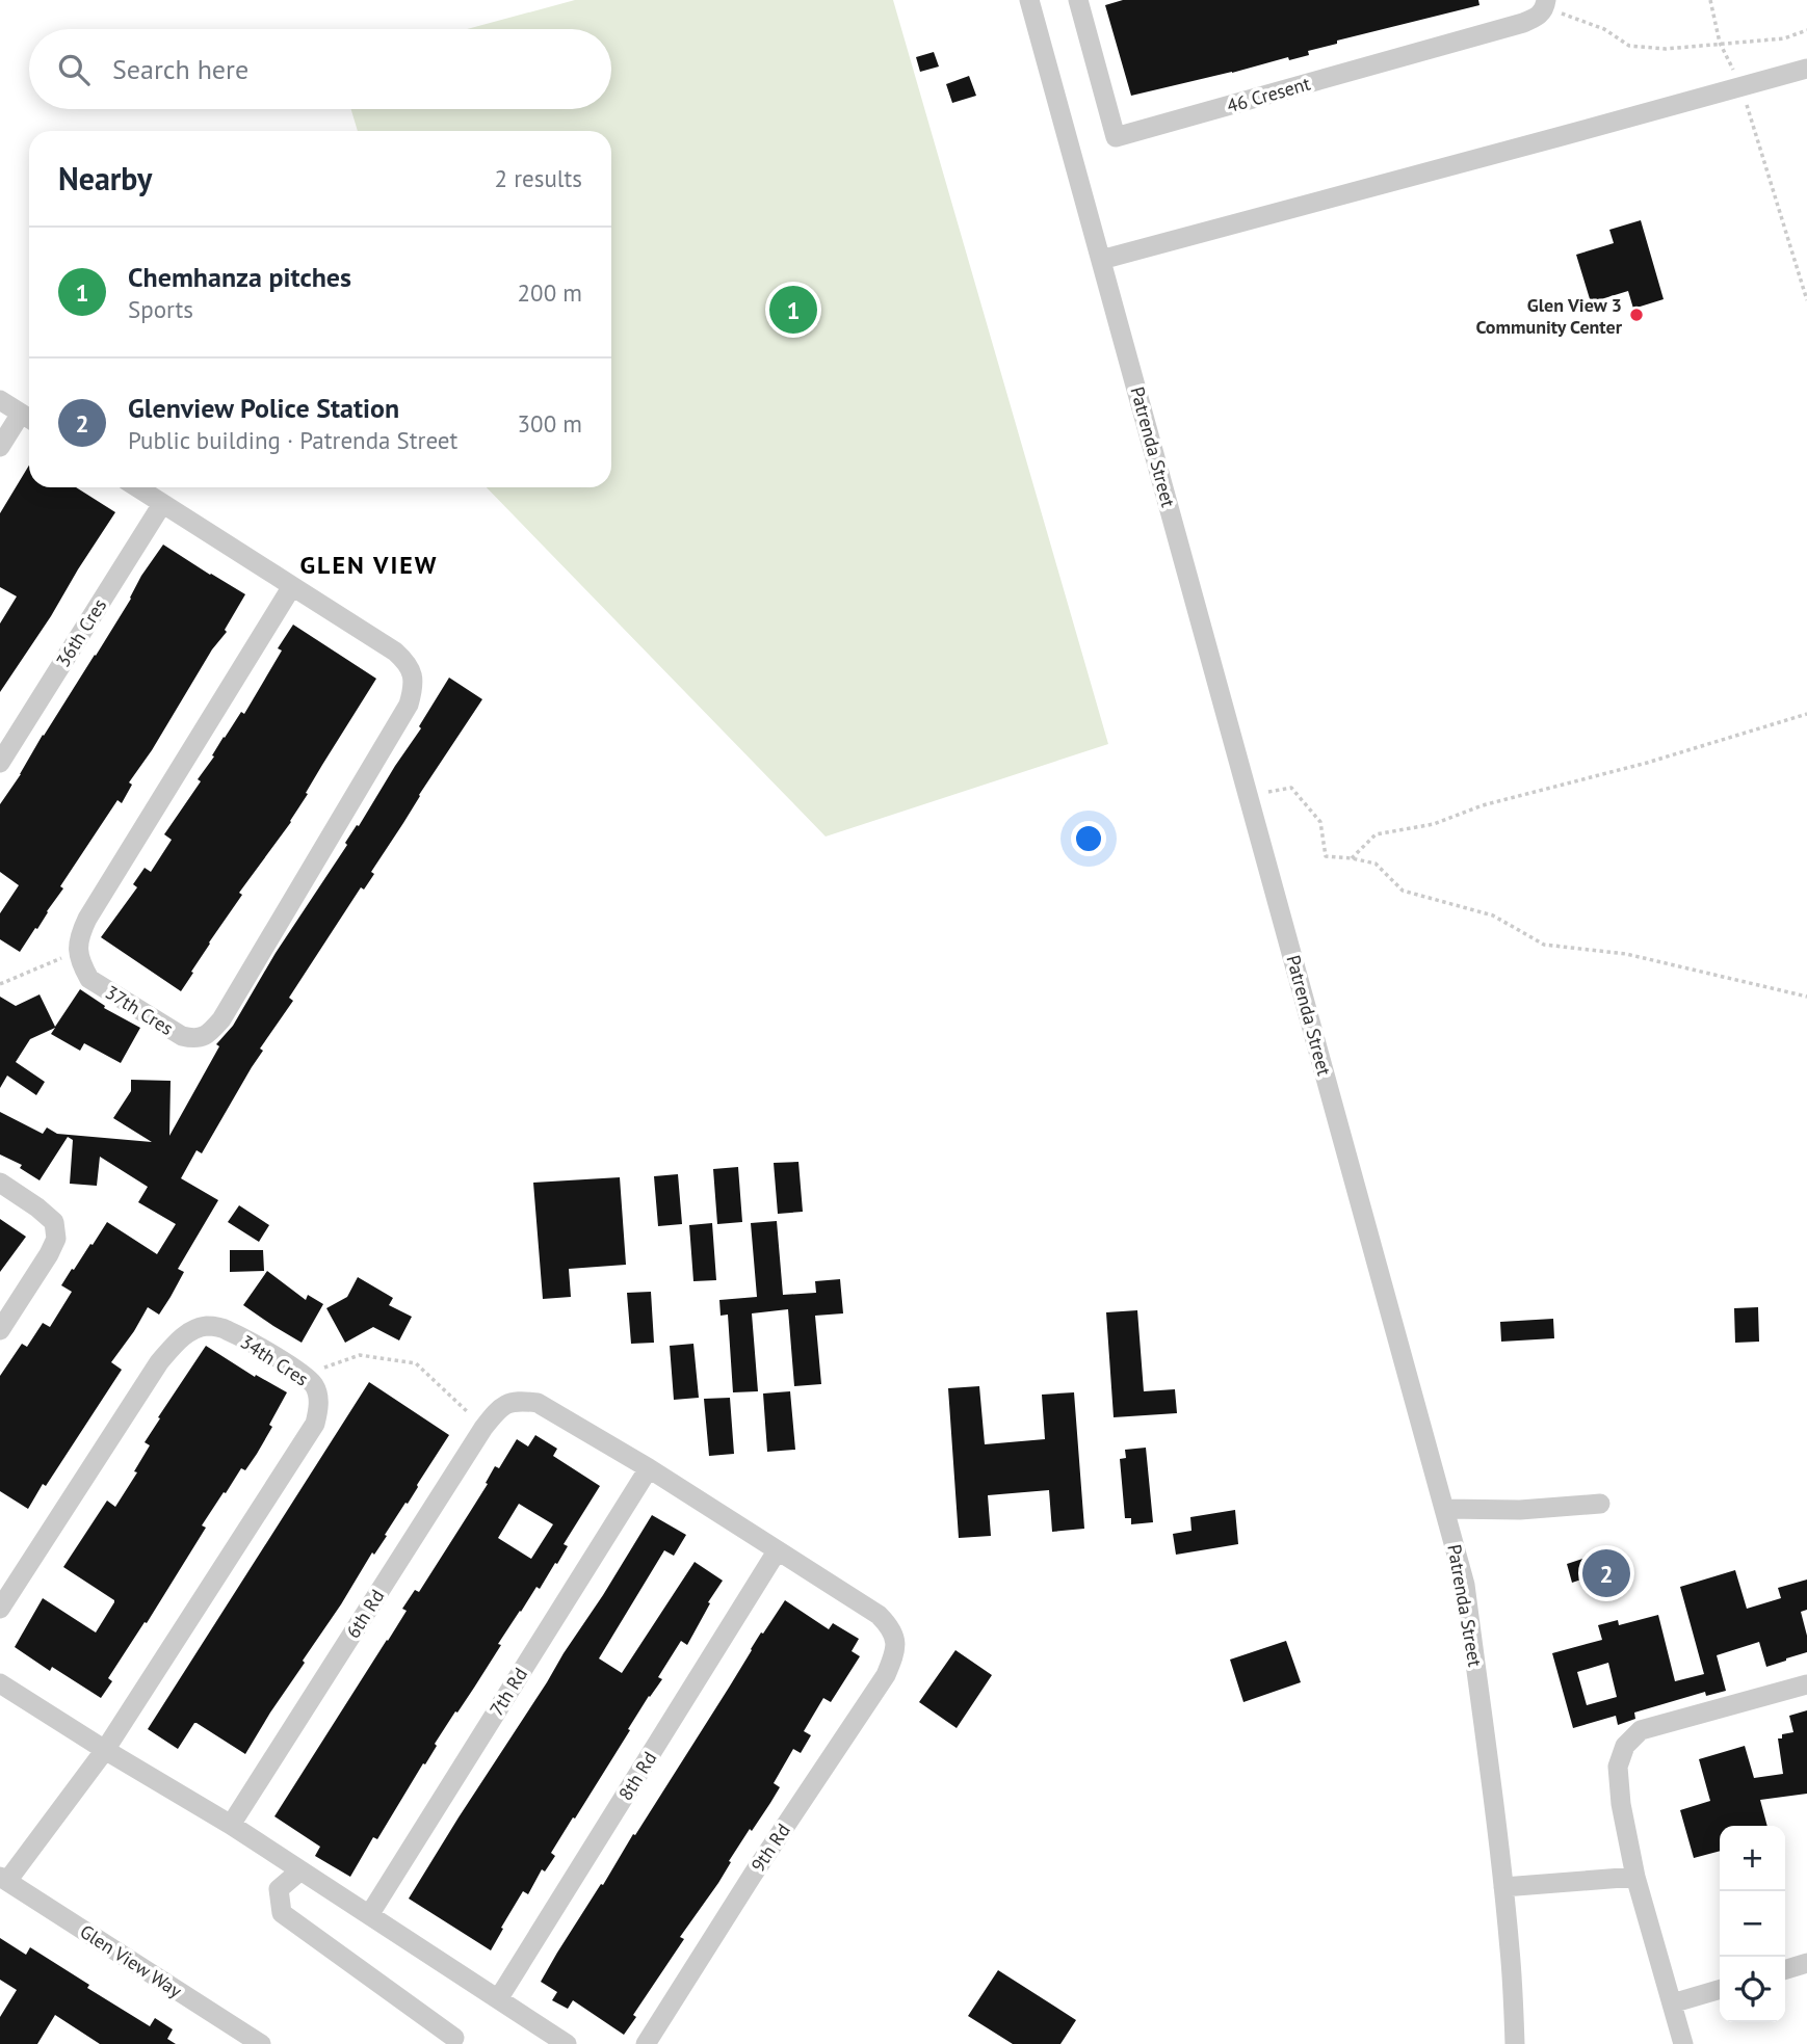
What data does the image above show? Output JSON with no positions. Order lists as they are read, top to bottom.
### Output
{
  "streets": {
    "street": [
      "46 Cresent",
      "Patrenda Street",
      "36th Cres",
      "37th Cres",
      "34th Cres",
      "6th Rd",
      "7th Rd",
      "8th Rd",
      "9th Rd",
      "Glen View Way"
    ]
  },
  "crossings": [
    ["34th Cres", "Glen View Way"],
    ["6th Rd", "7th Rd"],
    ["8th Rd", "9th Rd"]
  ],
  "districts": ["GLEN VIEW"],
  "places": ["Glen View 3 Community Center"],
  "page": {
    "search": "Search here",
    "heading": ["Nearby", "2 results"],
    "list": [
      {
        "mark": "1",
        "name": "Chemhanza pitches",
        "note": "Sports",
        "value": "200 m"
      },
      {
        "mark": "2",
        "name": "Glenview Police Station",
        "note": "Public building · Patrenda Street",
        "value": "300 m"
      }
    ],
    "pins": ["1", "2"],
    "map_buttons": ["+", "−"]
  }
}
